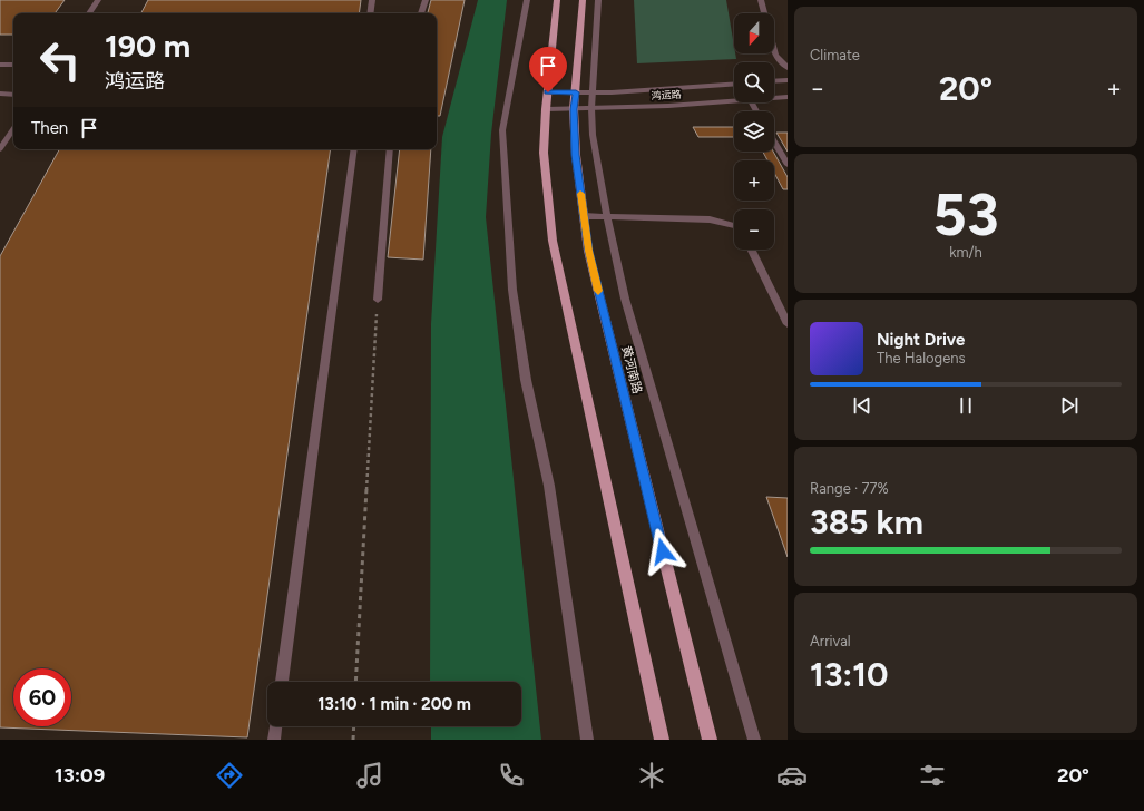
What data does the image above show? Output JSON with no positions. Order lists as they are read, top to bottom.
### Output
{
  "streets": {
    "main road": ["黄河南路"],
    "street": ["鸿运路"]
  },
  "crossings": [
    ["鸿运路", "黄河南路"]
  ],
  "north": "bottom",
  "page": {
    "tile": [
      "Climate",
      ["53", "km/h"],
      ["Range · 77%", "385 km"],
      ["Arrival", "13:10"]
    ],
    "map_buttons": ["+", "−"],
    "turn": ["190 m", "鸿运路"],
    "heat": ["−", "20°", "+"],
    "then": "Then",
    "song": ["Night Drive", "The Halogens"],
    "limit": "60",
    "trip": "13:10 · 1 min · 200 m",
    "tabs": ["13:09", "20°"]
  }
}
